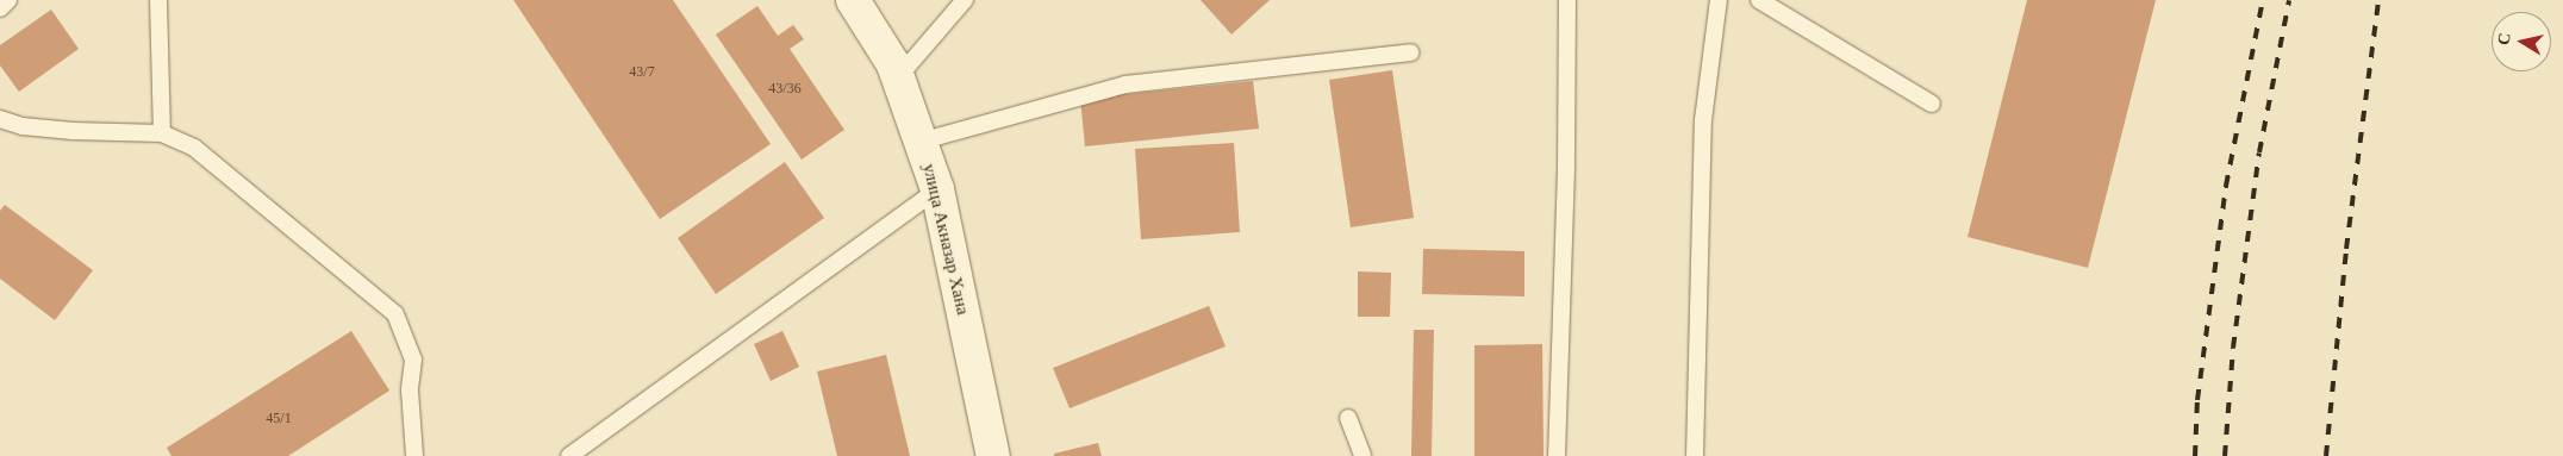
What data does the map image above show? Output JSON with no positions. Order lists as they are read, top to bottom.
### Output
{
  "streets": {
    "main road": ["улица Акназар Хана"]
  },
  "house_numbers": ["43/7", "43/36", "45/1"],
  "north": "left"
}
